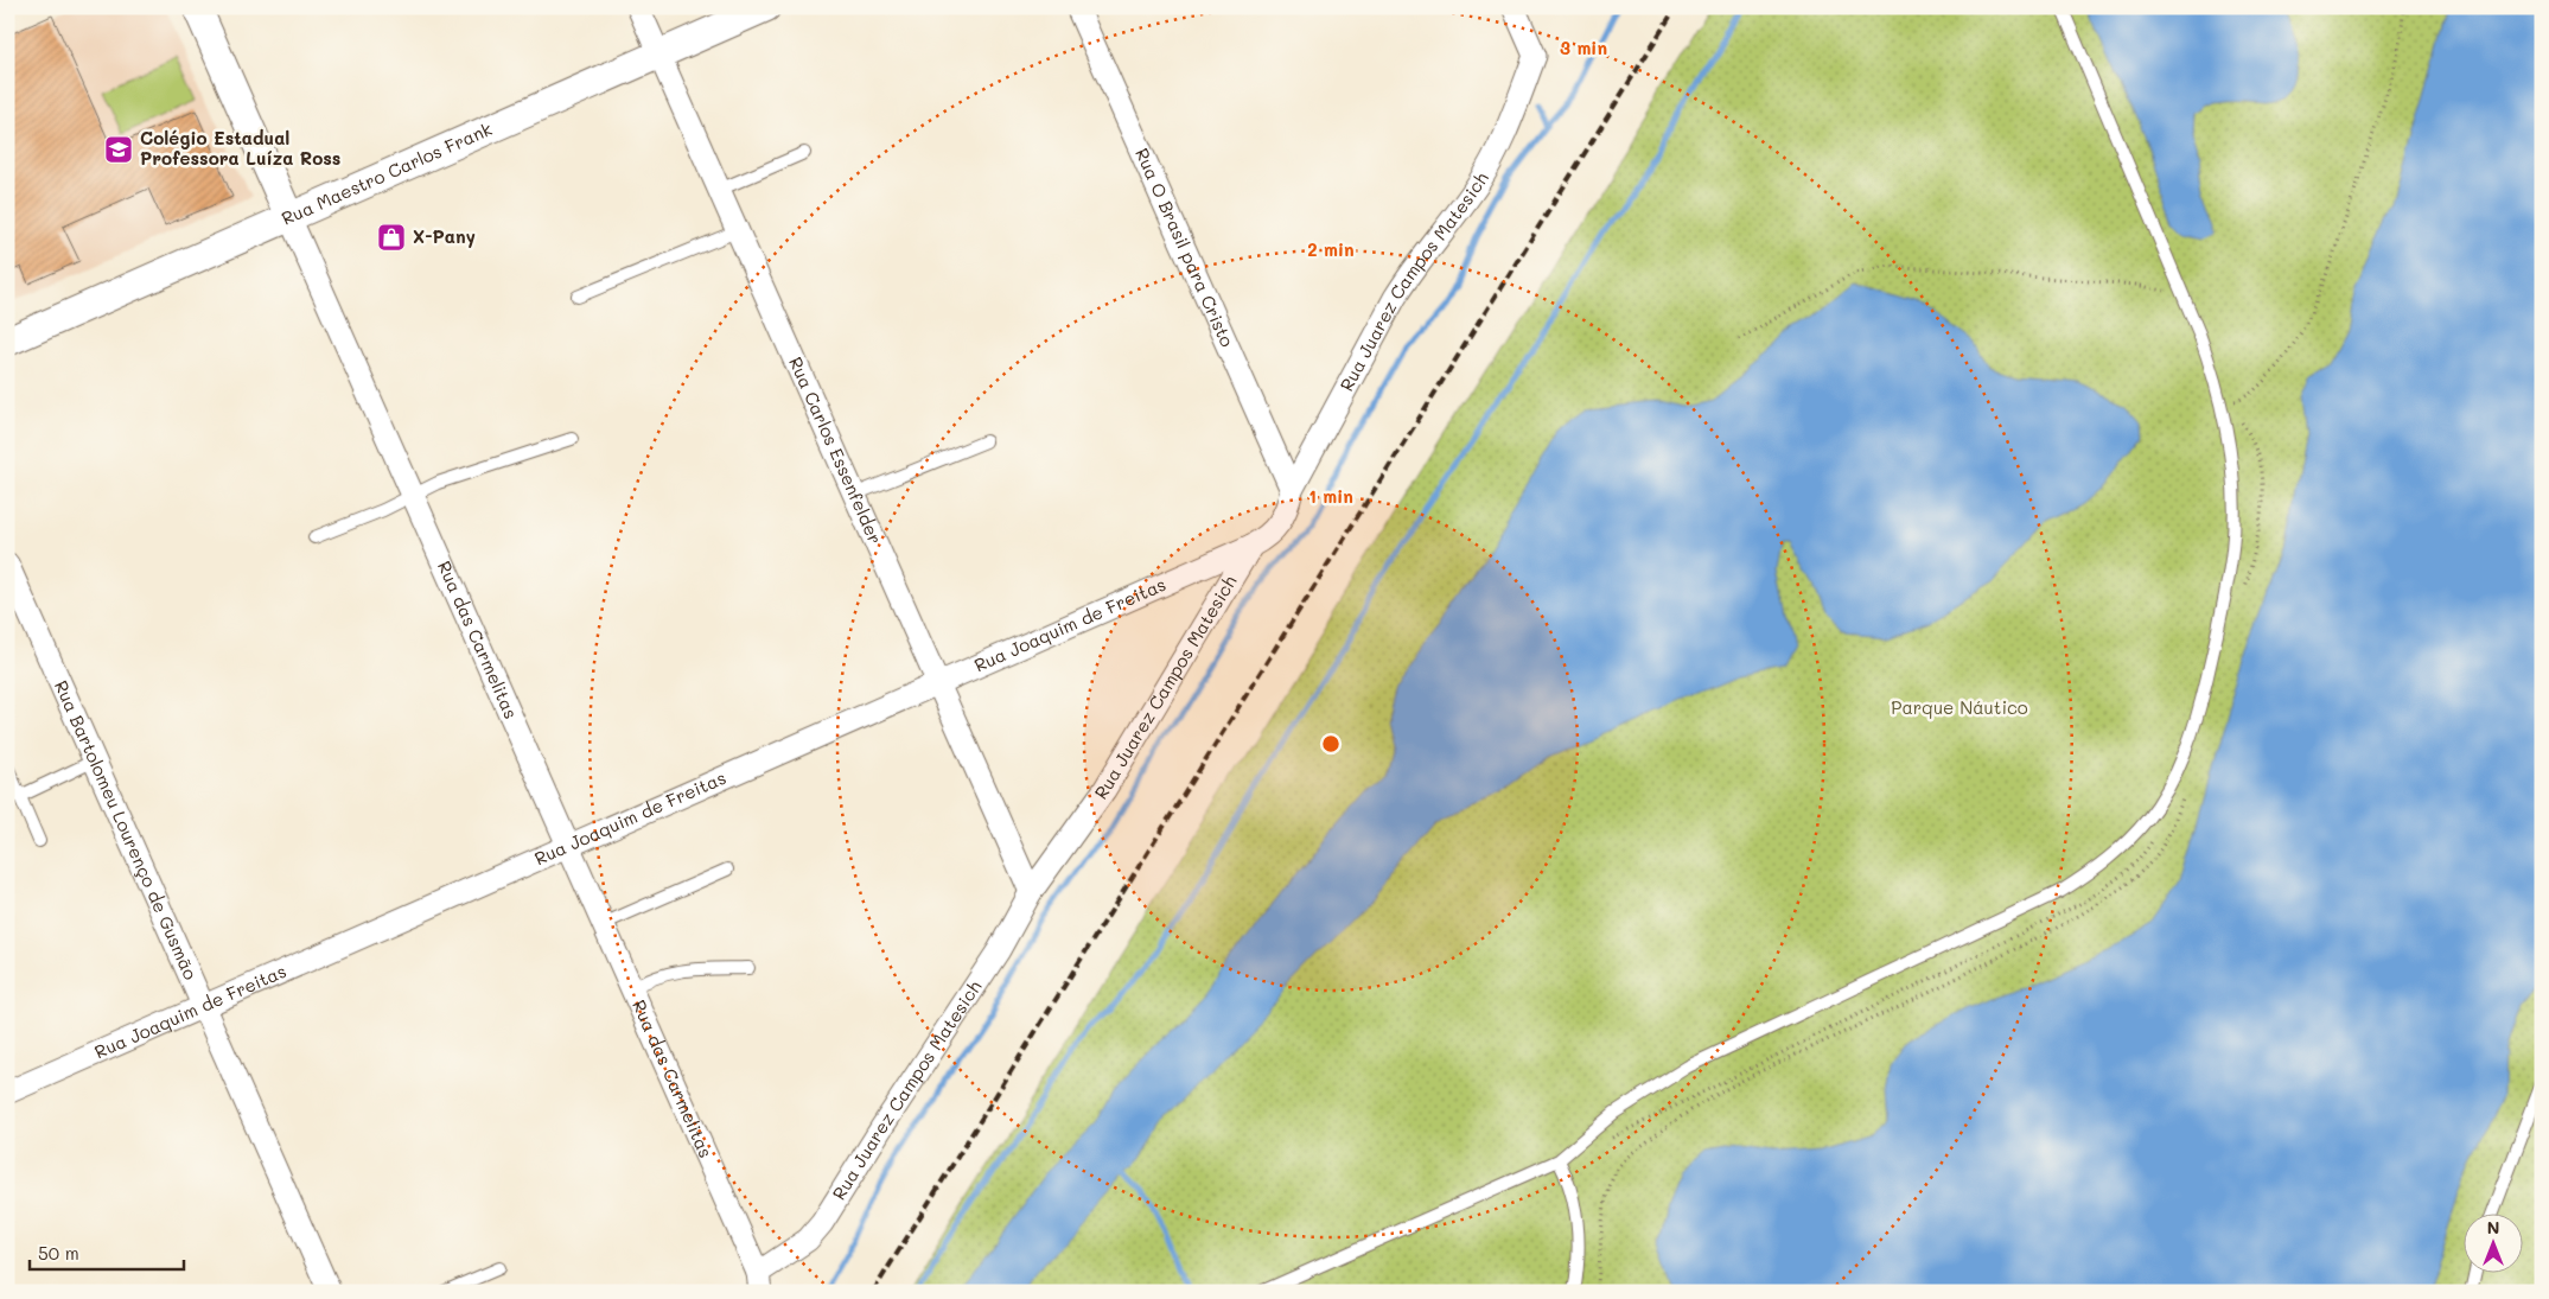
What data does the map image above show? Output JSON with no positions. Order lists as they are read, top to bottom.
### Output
{
  "streets": {
    "street": [
      "Rua Maestro Carlos Frank",
      "Rua O Brasil para Cristo",
      "Rua Juarez Campos Matesich",
      "Rua Carlos Essenfelder",
      "Rua Joaquim de Freitas",
      "Rua das Carmelitas",
      "Rua Bartolomeu Lourenço de Gusmão"
    ]
  },
  "crossings": [
    ["Rua Maestro Carlos Frank", "Rua Carlos Essenfelder"],
    ["Rua Maestro Carlos Frank", "Rua das Carmelitas"],
    ["Rua O Brasil para Cristo", "Rua Juarez Campos Matesich"],
    ["Rua Juarez Campos Matesich", "Rua Carlos Essenfelder"],
    ["Rua Juarez Campos Matesich", "Rua Joaquim de Freitas"],
    ["Rua Juarez Campos Matesich", "Rua das Carmelitas"],
    ["Rua Carlos Essenfelder", "Rua Joaquim de Freitas"],
    ["Rua Joaquim de Freitas", "Rua das Carmelitas"],
    ["Rua Joaquim de Freitas", "Rua Bartolomeu Lourenço de Gusmão"]
  ],
  "parks": ["Parque Náutico"],
  "places": {
    "school or university": ["Colégio Estadual Professora Luíza Ross"],
    "shop": ["X-Pany"]
  },
  "scale_bar": "50 m",
  "north": "top",
  "rings": ["3 min", "2 min", "1 min"]
}
